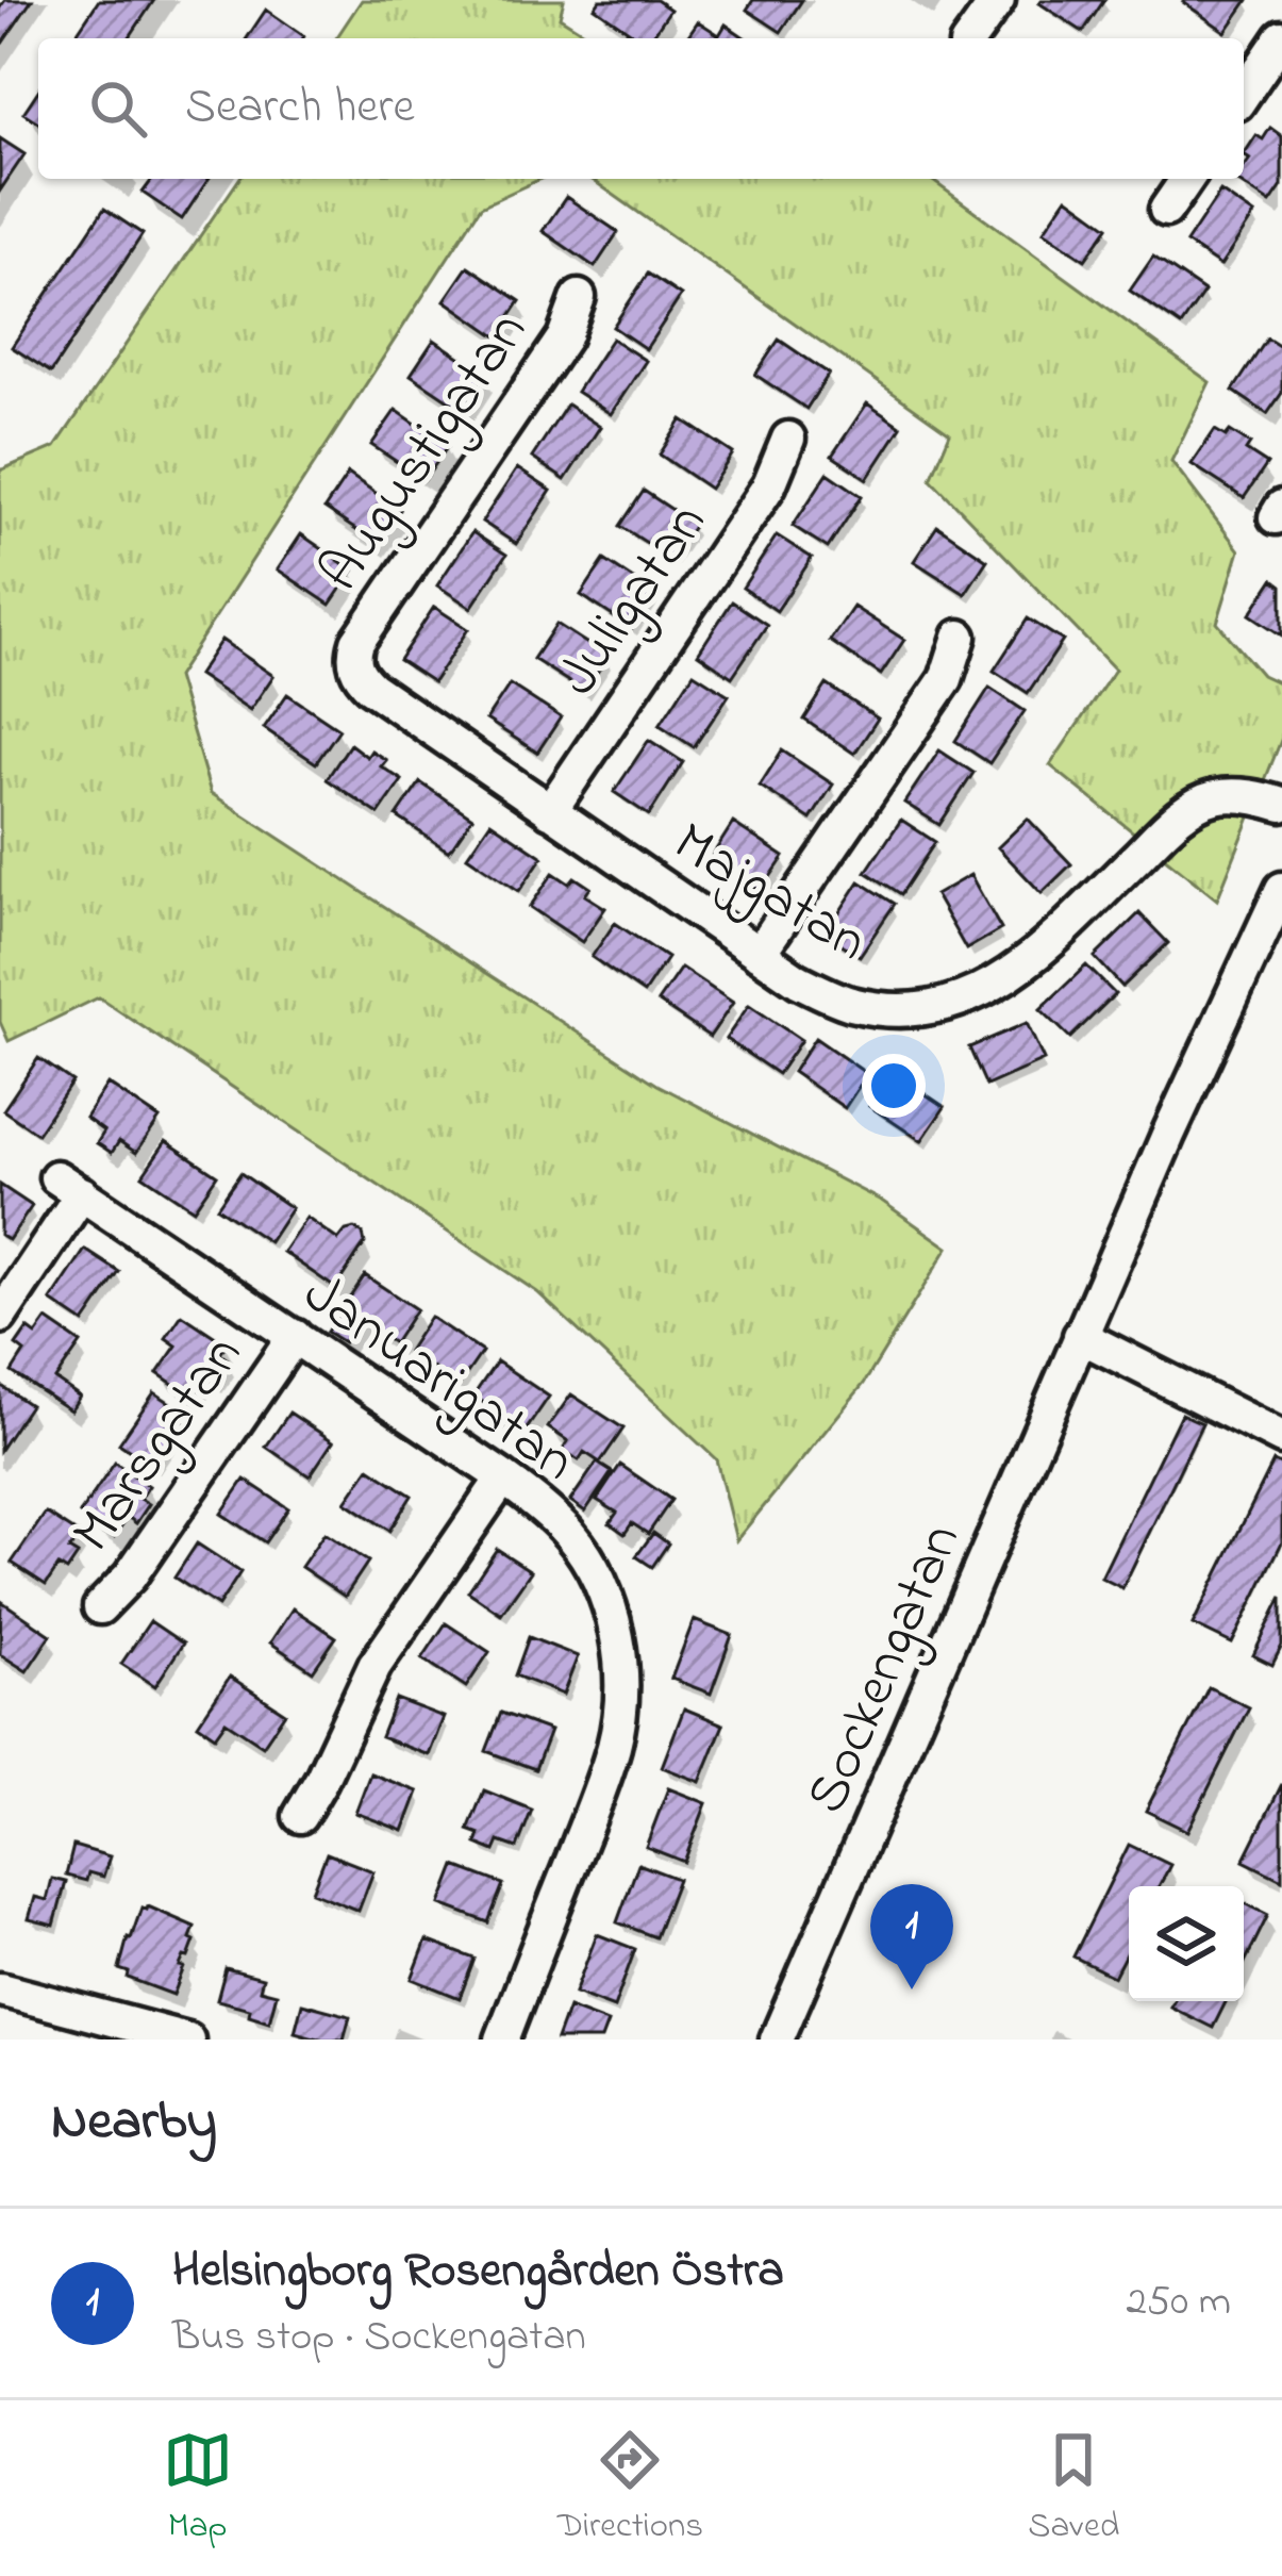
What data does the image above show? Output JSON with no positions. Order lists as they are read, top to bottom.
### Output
{
  "streets": {
    "street": [
      "Augustigatan",
      "Juligatan",
      "Majgatan",
      "Januarigatan",
      "Marsgatan",
      "Sockengatan"
    ]
  },
  "crossings": [
    ["Augustigatan", "Majgatan"],
    ["Juligatan", "Majgatan"],
    ["Januarigatan", "Marsgatan"]
  ],
  "page": {
    "search": "Search here",
    "pins": "1",
    "heading": "Nearby",
    "list": [
      {
        "mark": "1",
        "name": "Helsingborg Rosengården Östra",
        "note": "Bus stop · Sockengatan",
        "value": "250 m"
      }
    ],
    "nav": ["Map", "Directions", "Saved"]
  }
}
